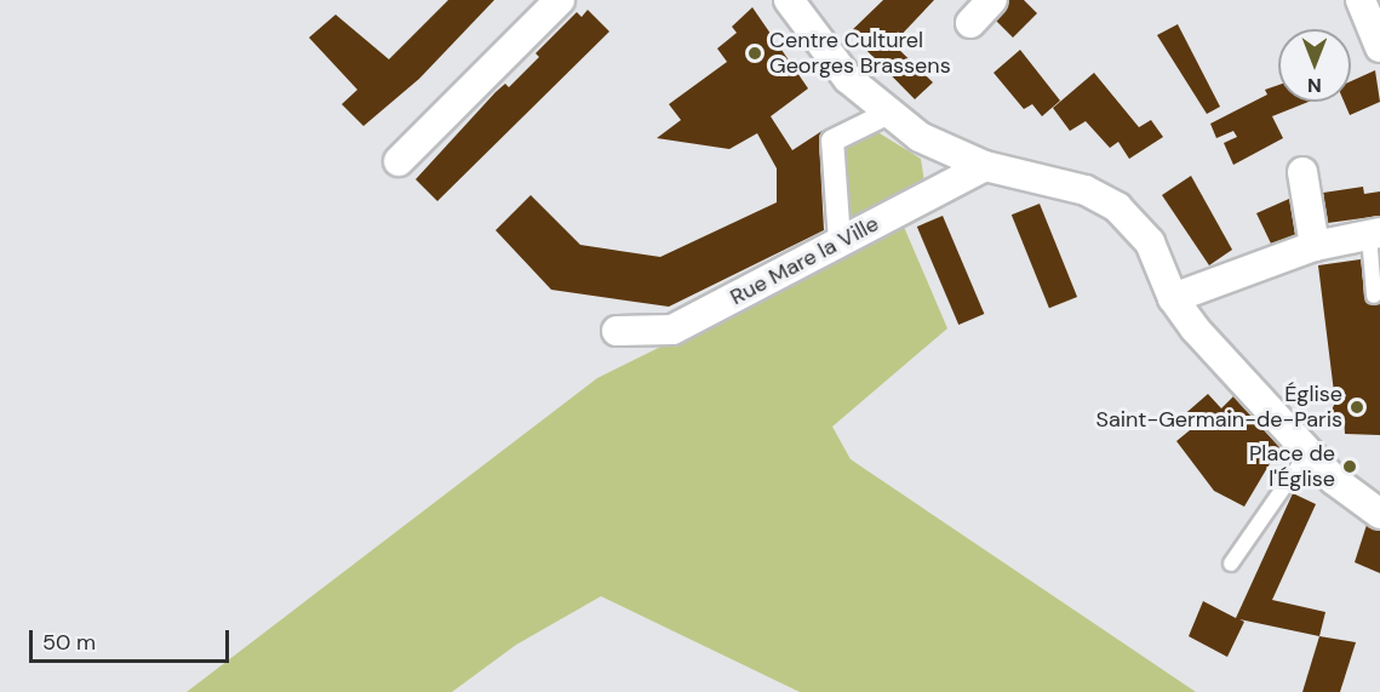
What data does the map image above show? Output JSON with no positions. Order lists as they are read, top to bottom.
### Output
{
  "streets": {
    "street": ["Rue Mare la Ville"]
  },
  "places": ["Centre Culturel Georges Brassens", "Église Saint-Germain-de-Paris", "Place de l'Église"],
  "scale_bar": "50 m",
  "north": "bottom"
}
